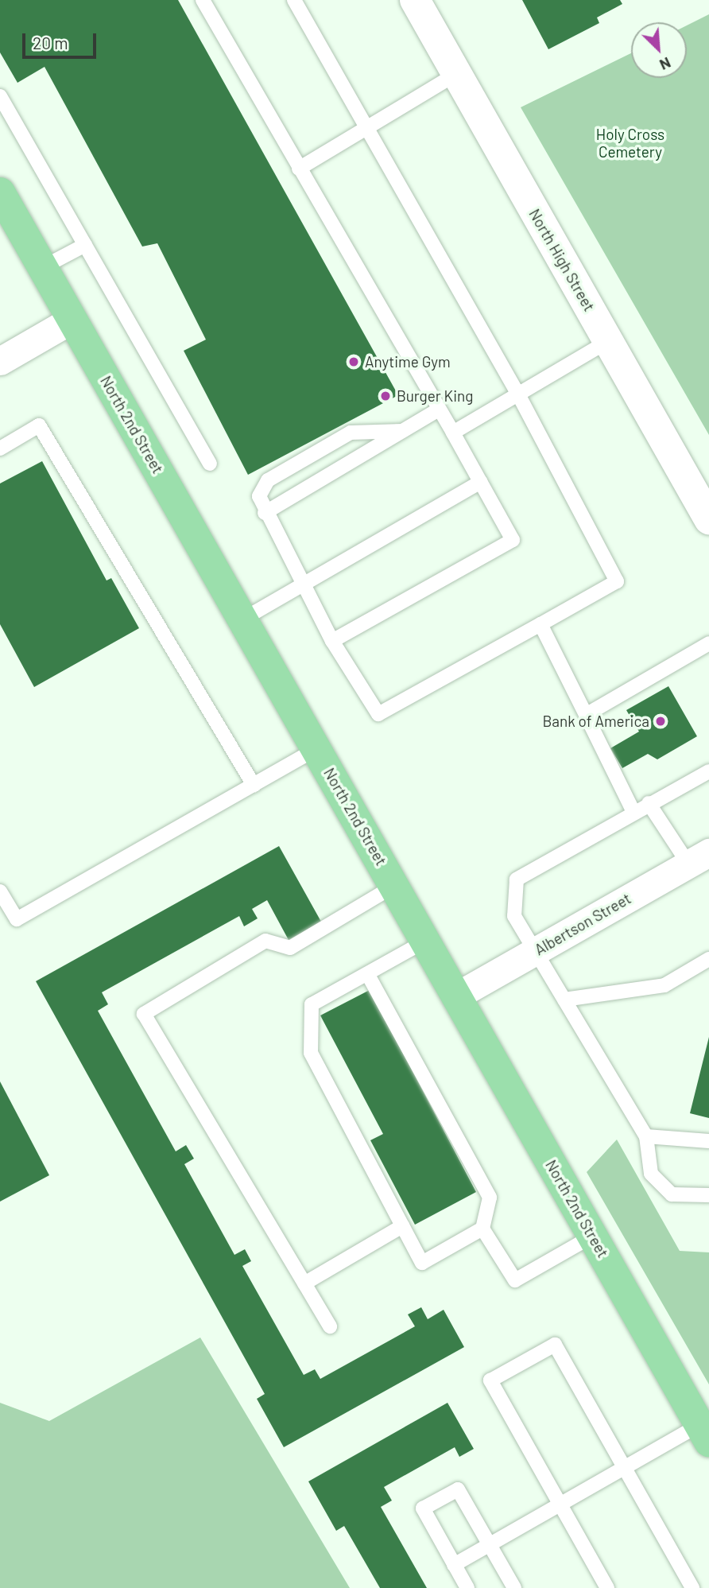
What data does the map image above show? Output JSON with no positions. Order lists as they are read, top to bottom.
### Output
{
  "streets": {
    "main road": ["North 2nd Street"],
    "street": ["North High Street", "Albertson Street"]
  },
  "crossings": [
    ["North 2nd Street", "Albertson Street"]
  ],
  "parks": ["Holy Cross Cemetery"],
  "places": ["Anytime Gym", "Burger King", "Bank of America"],
  "scale_bar": "20 m",
  "north": "bottom right"
}
